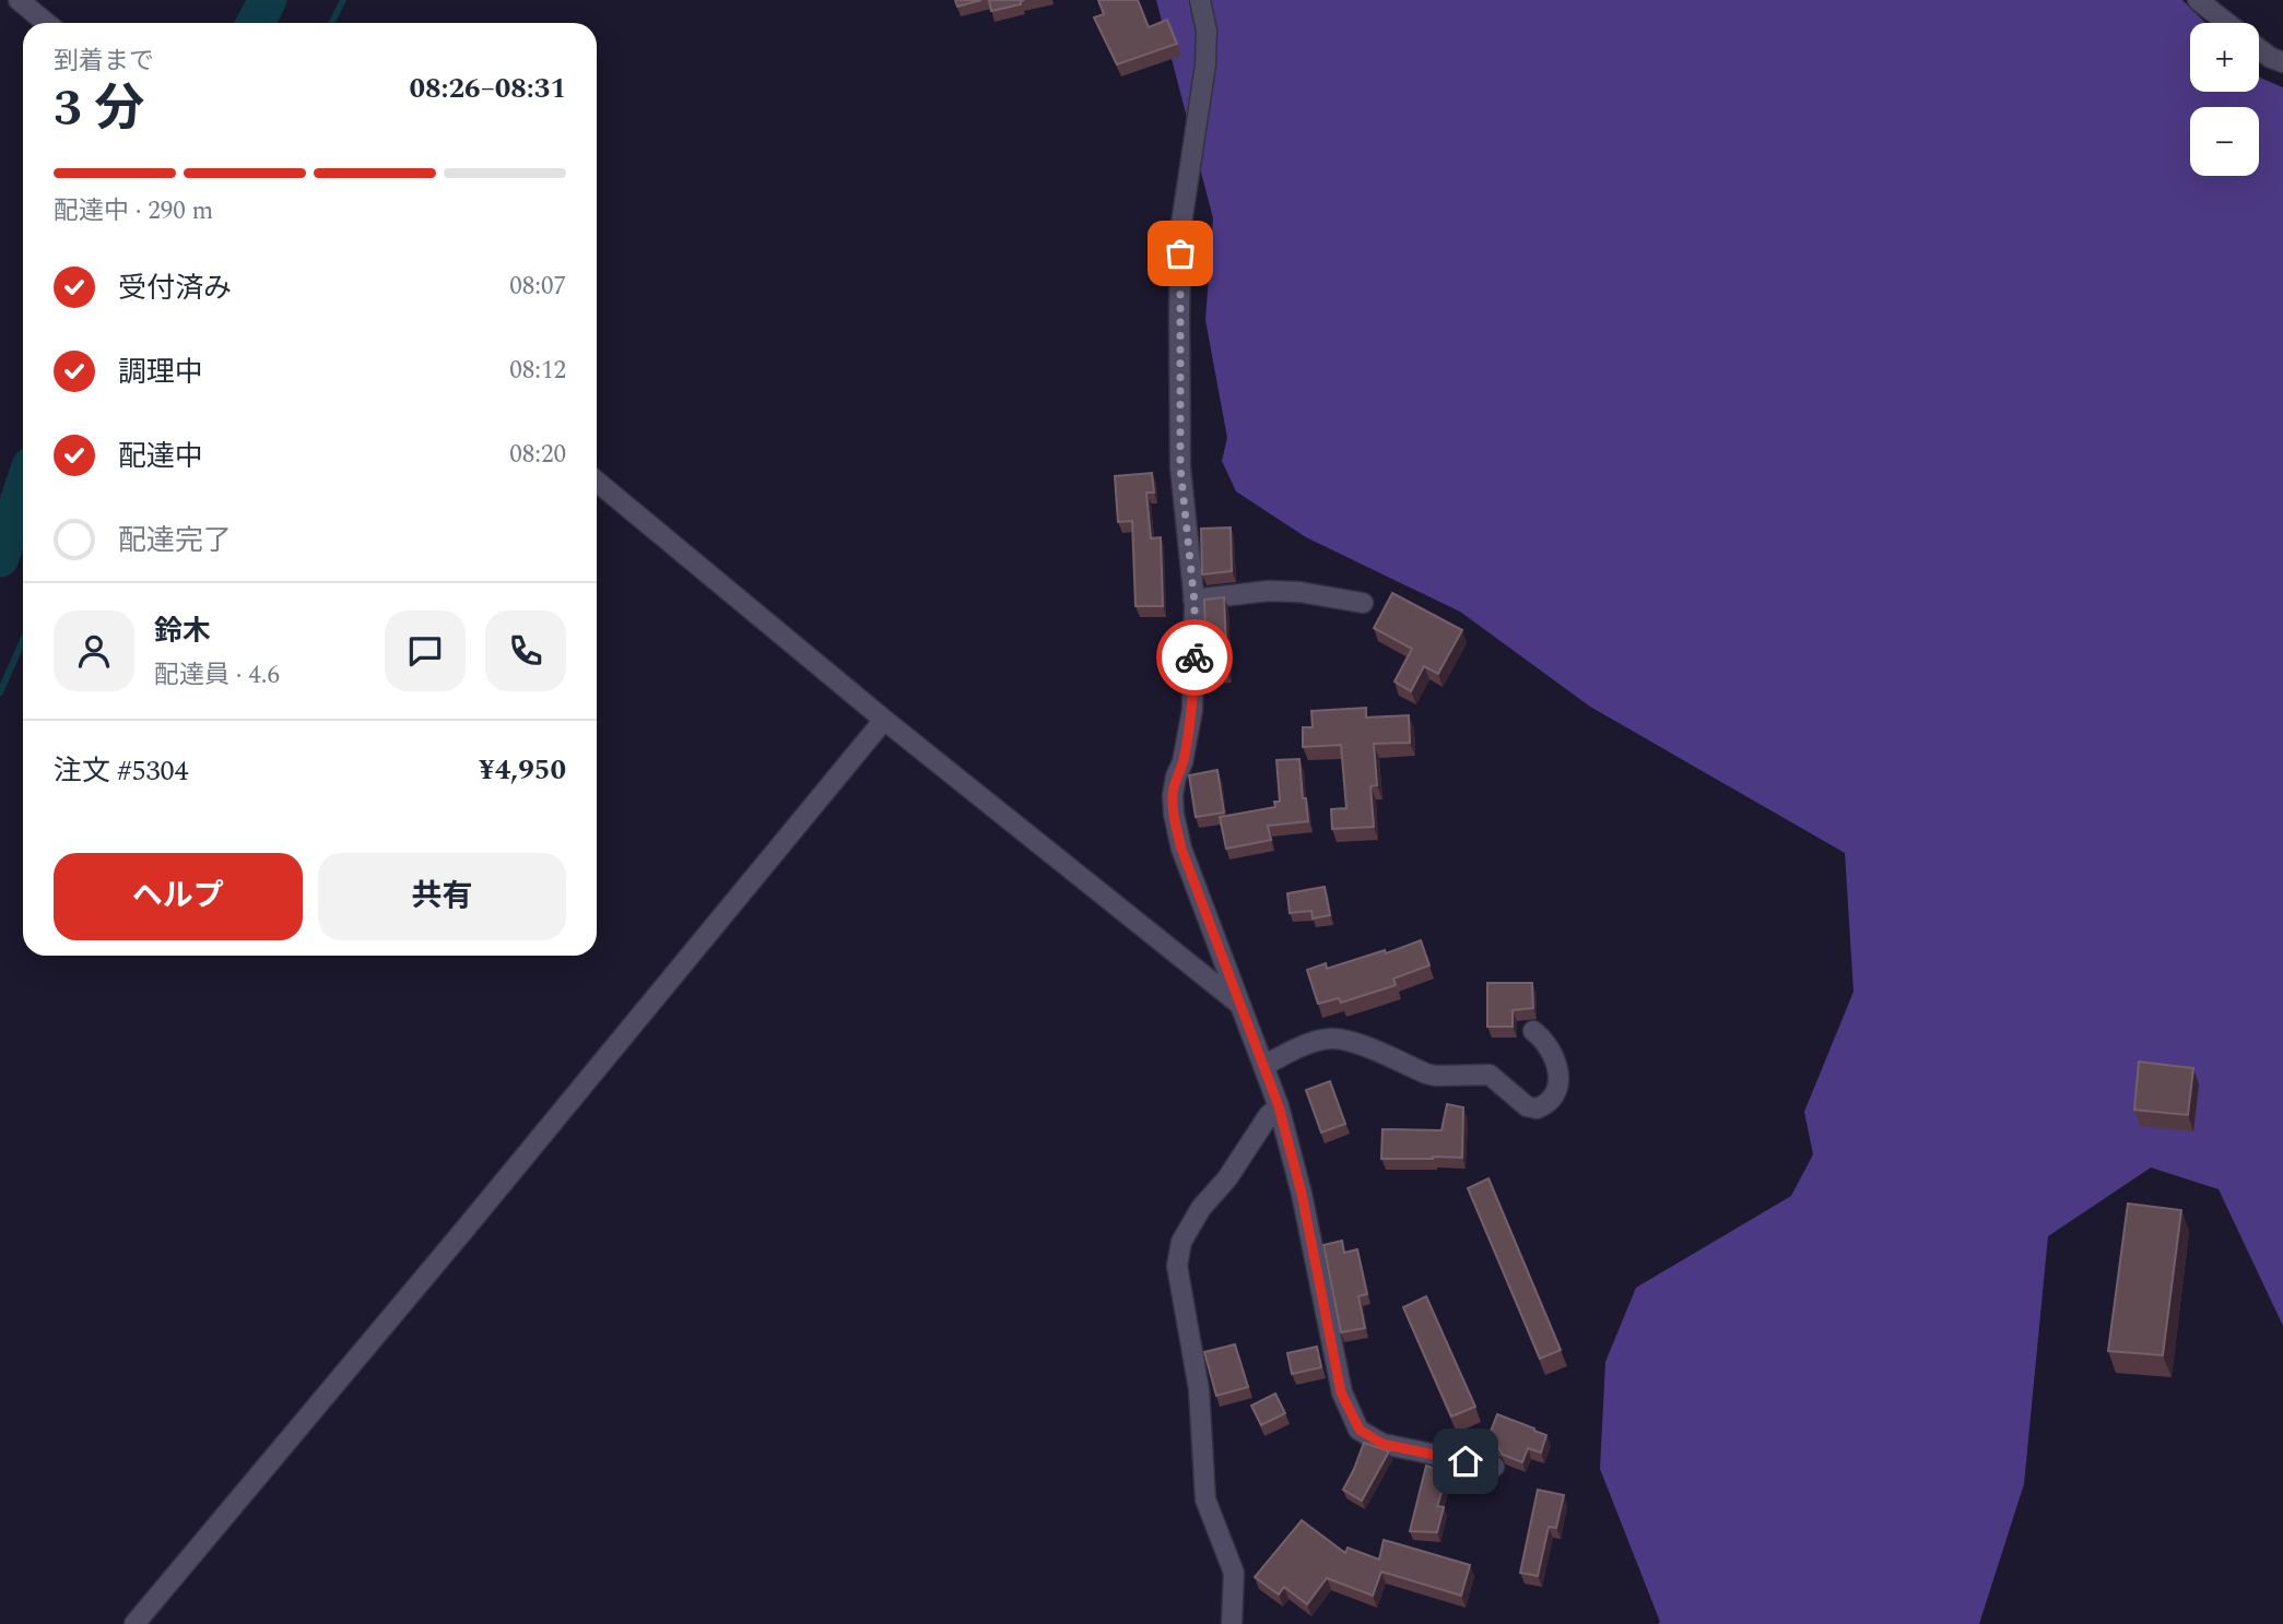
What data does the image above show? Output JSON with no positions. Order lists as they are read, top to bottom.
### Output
{
  "page": {
    "map_buttons": ["+", "−"],
    "heading": ["3 分", "到着まで", "08:26–08:31"],
    "panel": [
      "鈴木",
      "配達員 · 4.6",
      "注文 #5304",
      "¥4,950"
    ],
    "bar": "配達中 · 290 m",
    "list": [
      ["受付済み", "08:07"],
      ["調理中", "08:12"],
      ["配達中", "08:20"],
      "配達完了"
    ],
    "buttons": ["ヘルプ", "共有"]
  }
}
